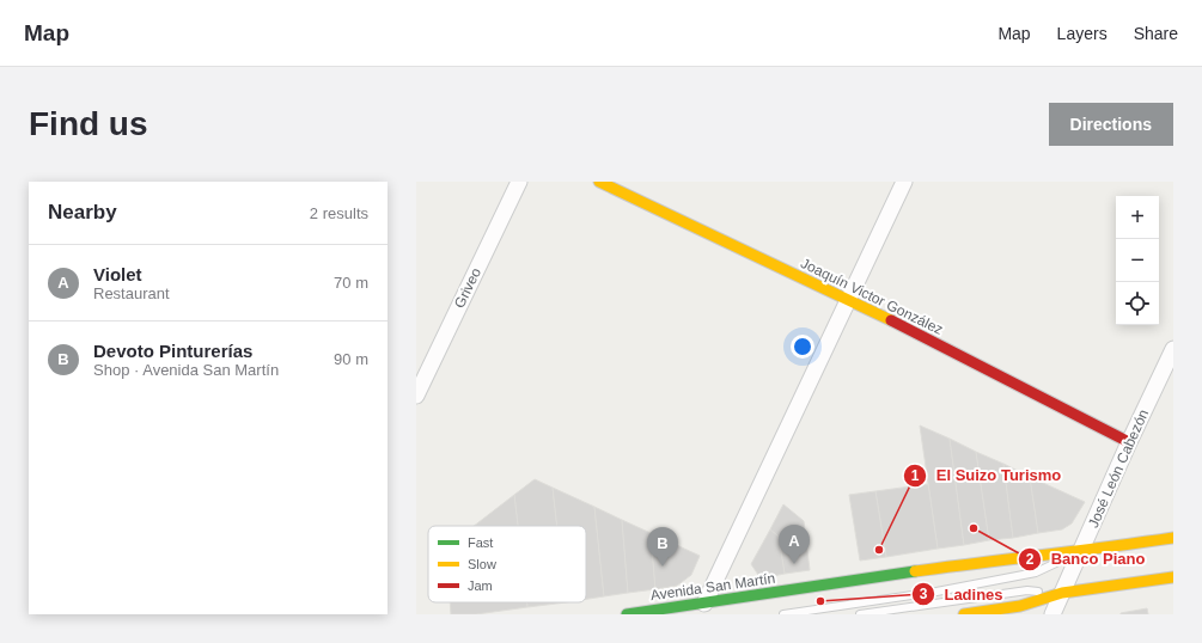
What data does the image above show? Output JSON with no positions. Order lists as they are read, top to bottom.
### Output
{
  "streets": {
    "main road": ["Joaquín Victor González", "Avenida San Martín"],
    "street": ["Griveo", "José León Cabezón"]
  },
  "crossings": [
    ["Joaquín Victor González", "José León Cabezón"],
    ["José León Cabezón", "Avenida San Martín"]
  ],
  "places": ["Banco Piano", "El Suizo Turismo", "Ladines"],
  "legend": ["Fast", "Slow", "Jam"],
  "page": {
    "header": "Map",
    "nav": ["Map", "Layers", "Share"],
    "buttons": "Directions",
    "title": "Find us",
    "heading": ["Nearby", "2 results"],
    "map_buttons": ["+", "−"],
    "list": [
      {
        "mark": "A",
        "name": "Violet",
        "note": "Restaurant",
        "value": "70 m"
      },
      {
        "mark": "B",
        "name": "Devoto Pinturerías",
        "note": "Shop · Avenida San Martín",
        "value": "90 m"
      }
    ],
    "pins": ["A", "B"]
  }
}
